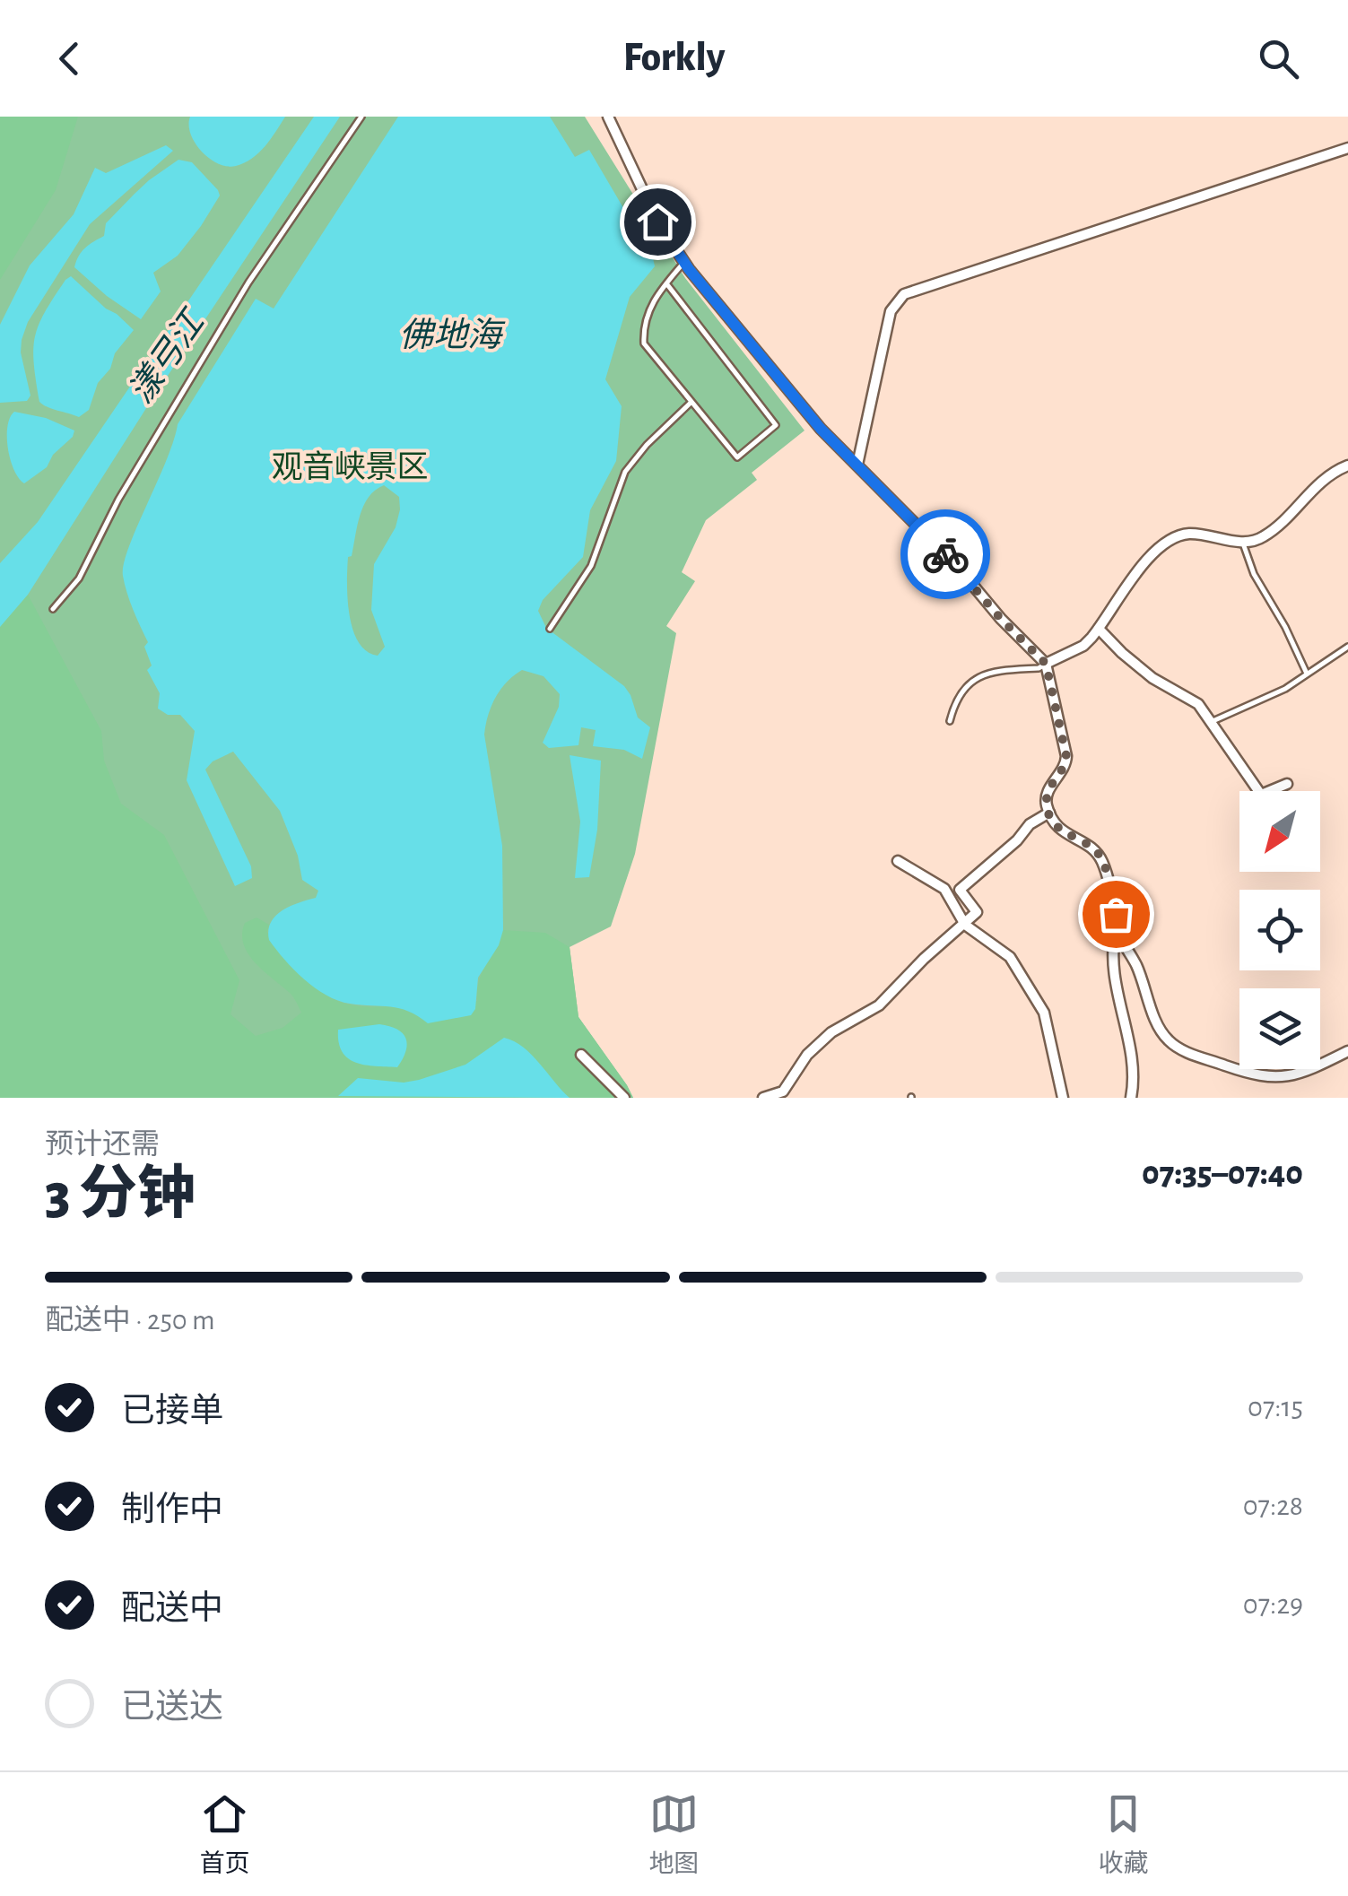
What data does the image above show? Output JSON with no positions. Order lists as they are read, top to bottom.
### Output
{
  "water": ["佛地海", "漾弓江"],
  "parks": ["观音峡景区"],
  "north": "bottom left",
  "page": {
    "header": "Forkly",
    "heading": ["3 分钟", "预计还需", "07:35–07:40"],
    "bar": "配送中 · 250 m",
    "list": [
      ["已接单", "07:15"],
      ["制作中", "07:28"],
      ["配送中", "07:29"],
      "已送达"
    ],
    "tabs": ["首页", "地图", "收藏"]
  }
}
